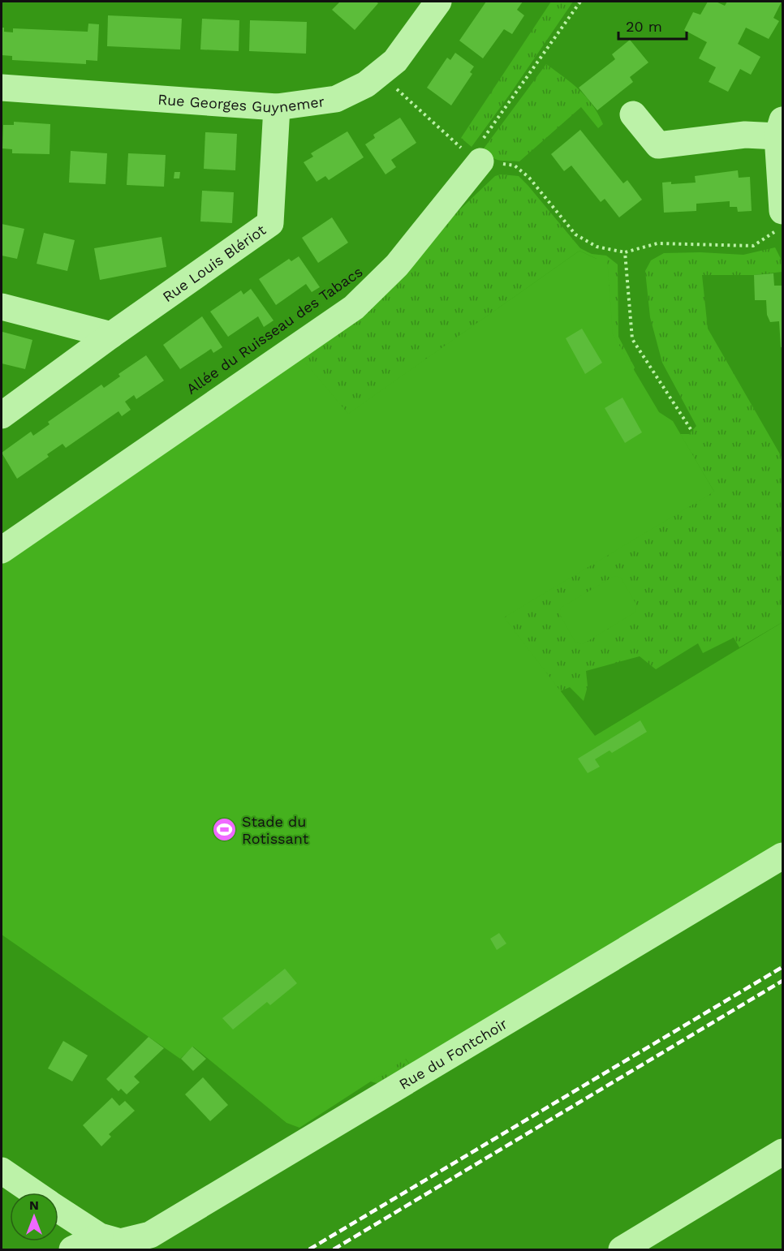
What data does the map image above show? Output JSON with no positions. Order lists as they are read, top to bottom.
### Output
{
  "streets": {
    "street": ["Rue Georges Guynemer", "Rue Louis Blériot", "Rue du Fontchoir"]
  },
  "crossings": [
    ["Rue Georges Guynemer", "Rue Louis Blériot"]
  ],
  "places": {
    "sports": ["Stade du Rotissant"]
  },
  "scale_bar": "20 m",
  "north": "top"
}
